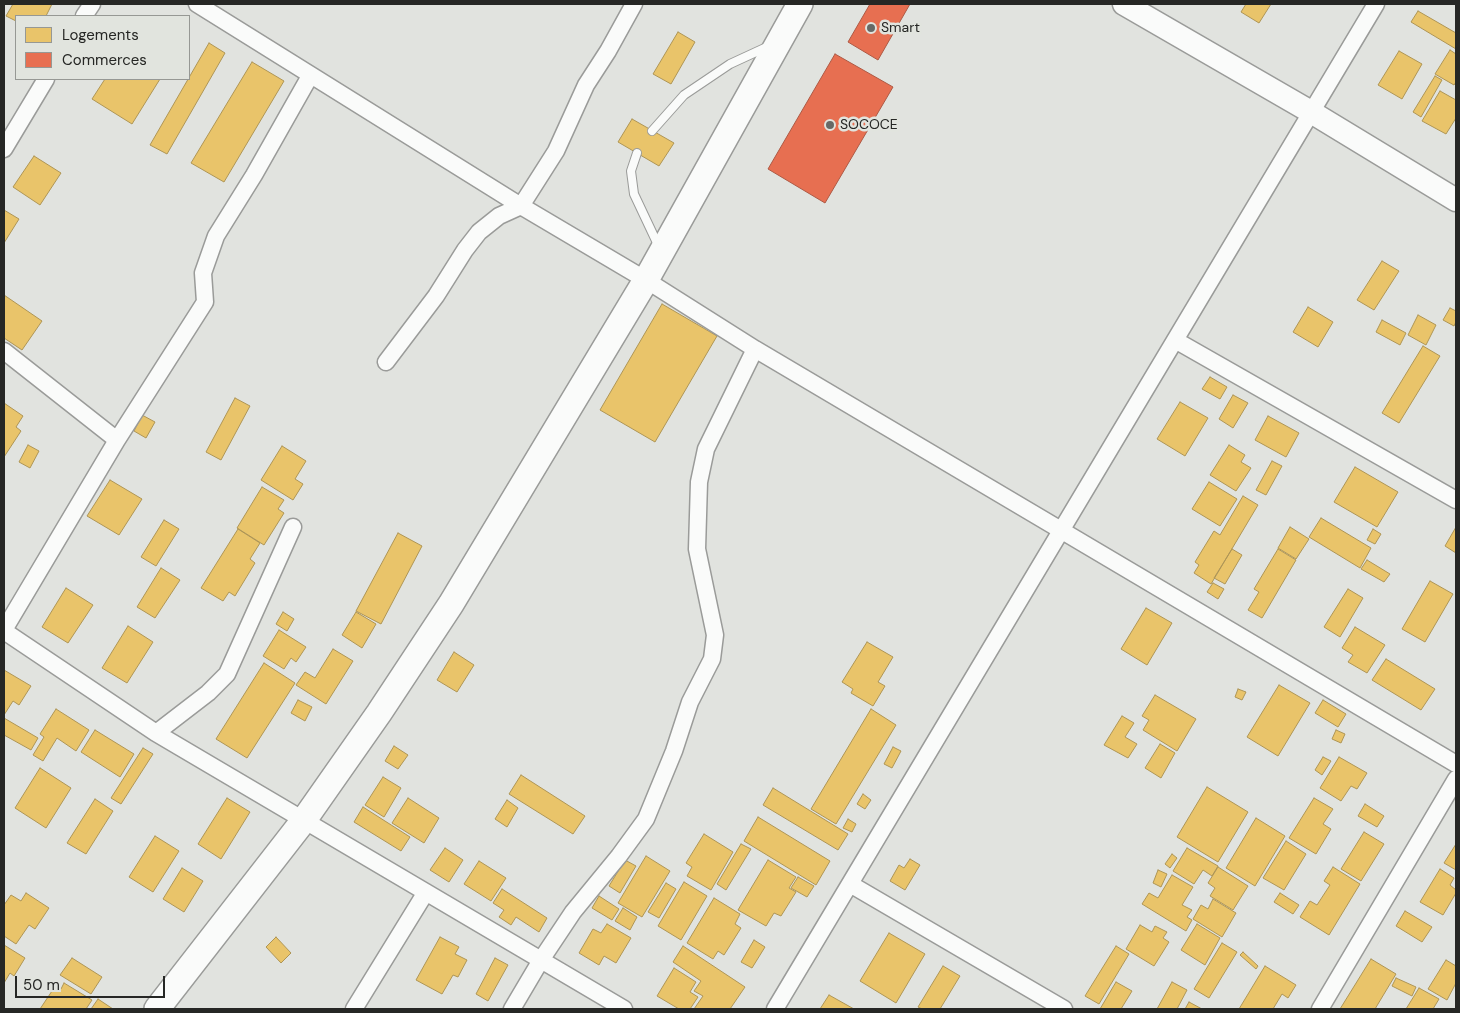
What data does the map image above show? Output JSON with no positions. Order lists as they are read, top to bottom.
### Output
{
  "places": ["Smart", "SOCOCE"],
  "legend": ["Logements", "Commerces"],
  "scale_bar": "50 m"
}
